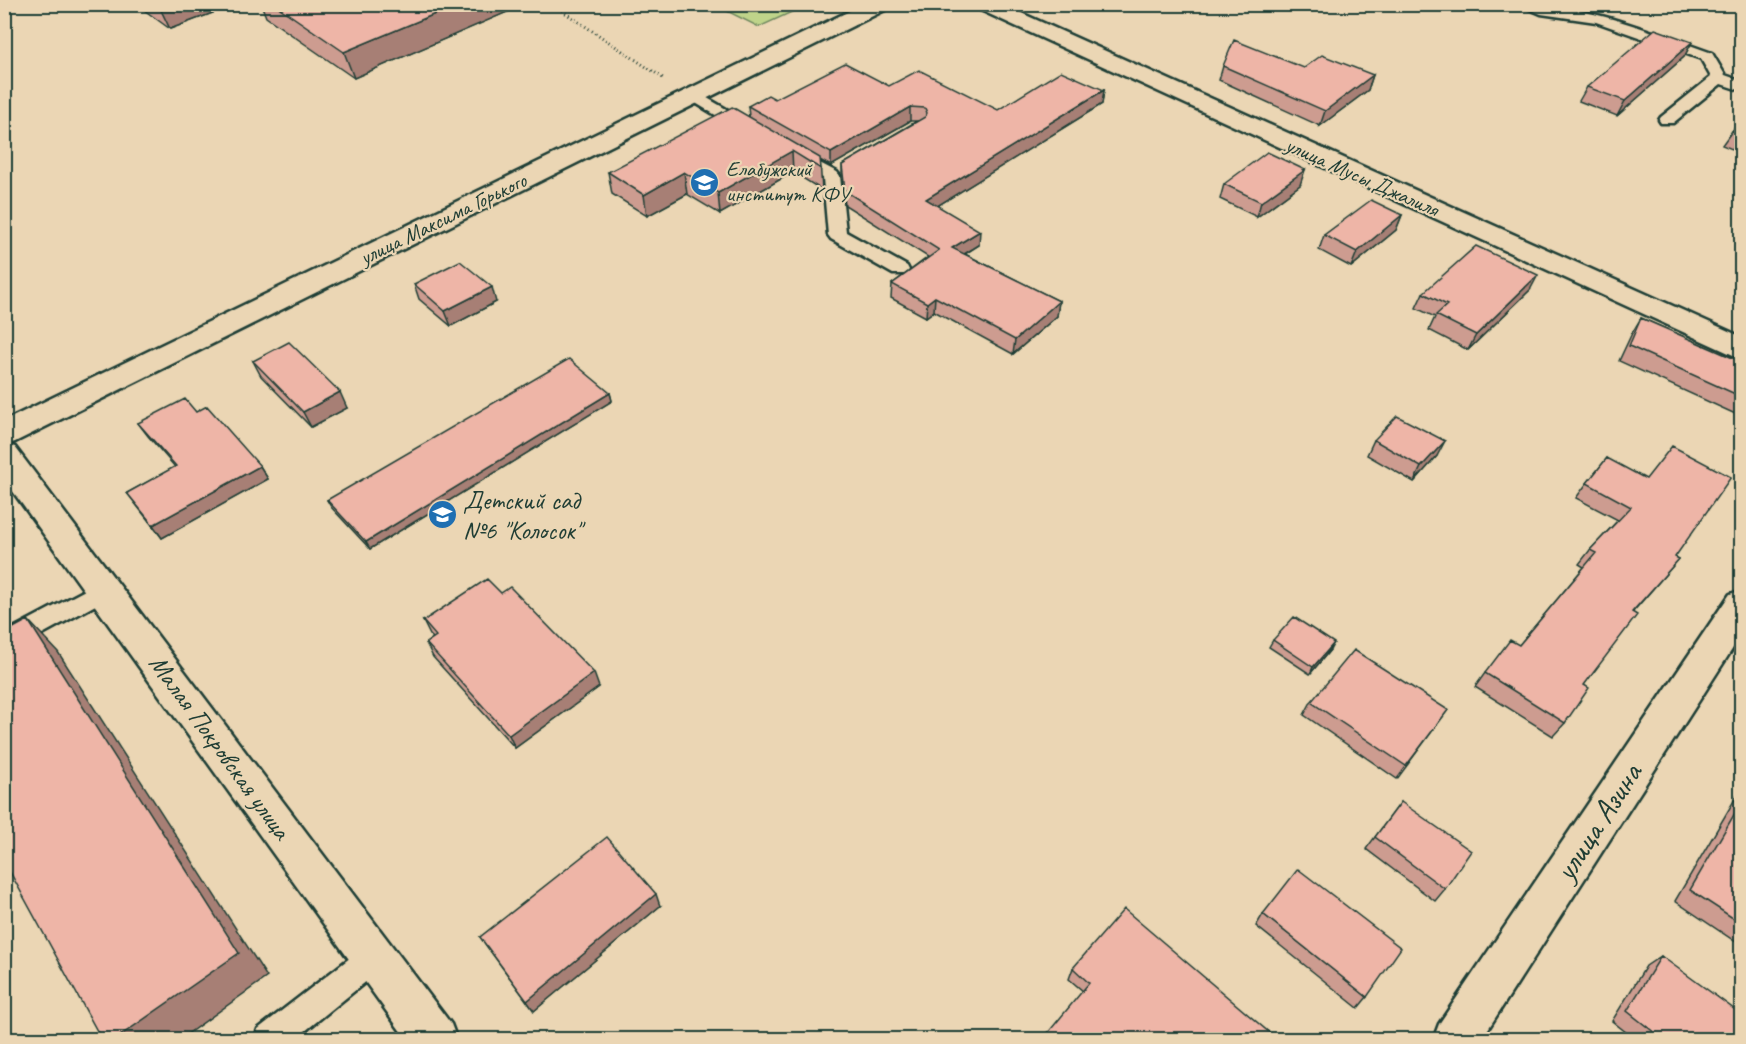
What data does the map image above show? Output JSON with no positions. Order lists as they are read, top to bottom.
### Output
{
  "streets": {
    "street": [
      "улица Мусы Джалиля",
      "улица Максима Горького",
      "Малая Покровская улица",
      "улица Азина"
    ]
  },
  "places": {
    "school or university": ["Елабужский институт КФУ", "Детский сад №6 \"Колосок\""]
  }
}
